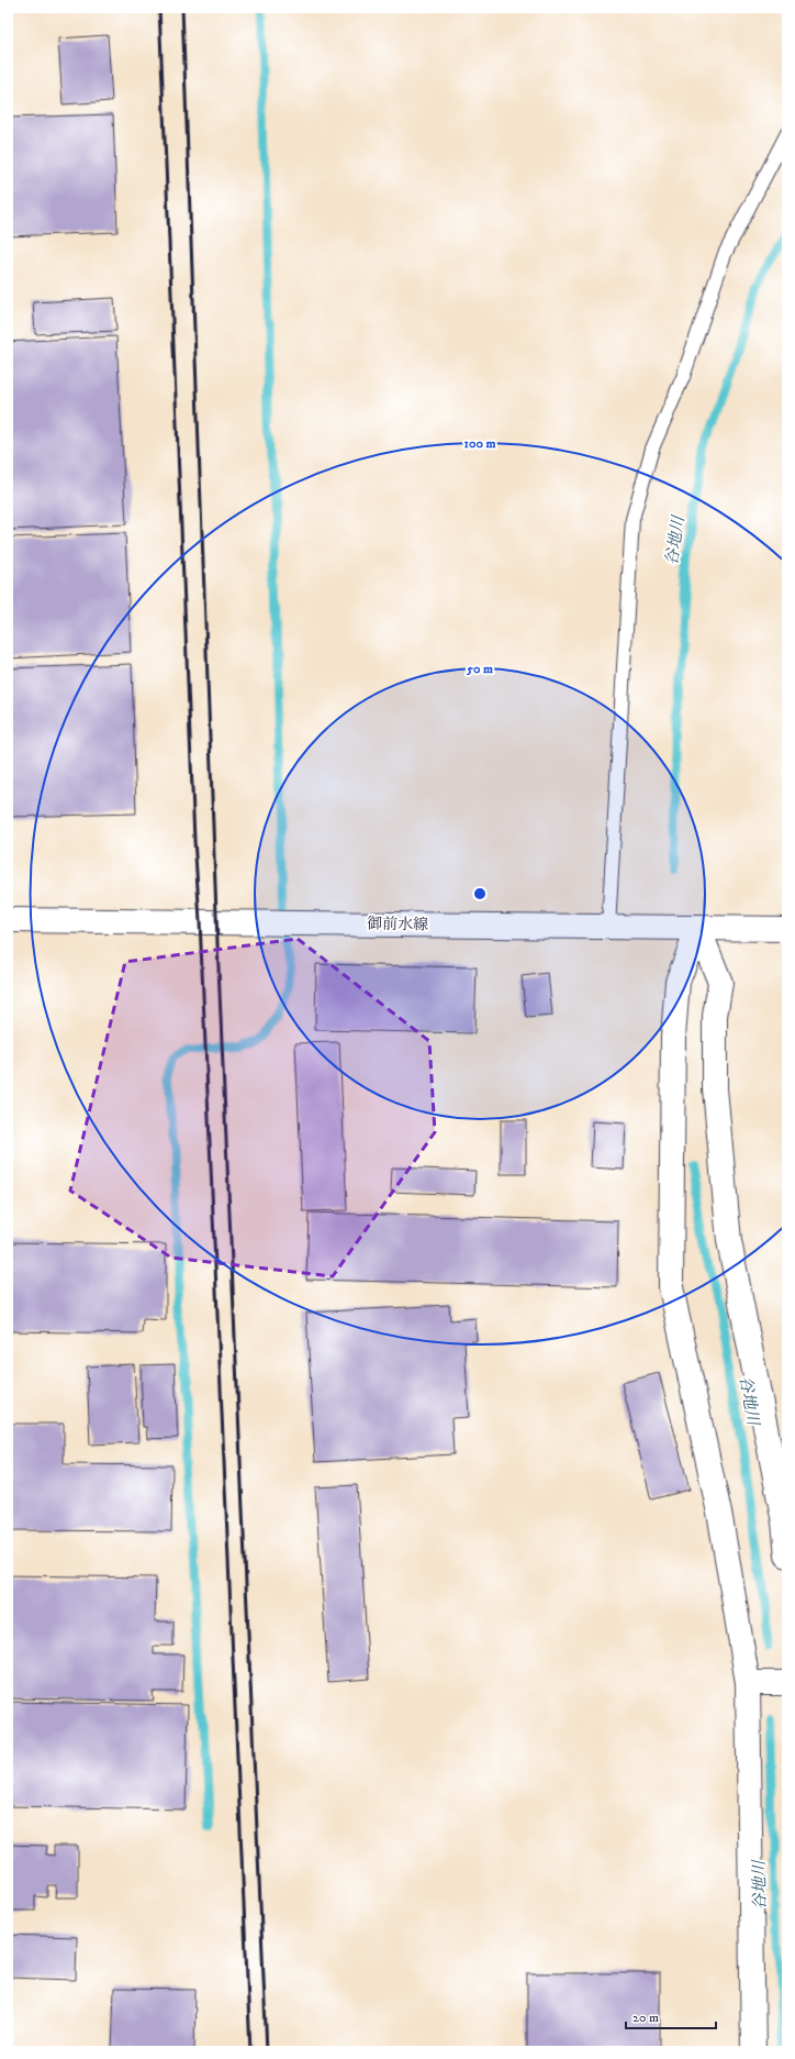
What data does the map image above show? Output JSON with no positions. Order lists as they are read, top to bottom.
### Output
{
  "streets": {
    "street": ["御前水線"]
  },
  "water": ["谷地川"],
  "scale_bar": "20 m",
  "rings": ["100 m", "50 m"]
}
